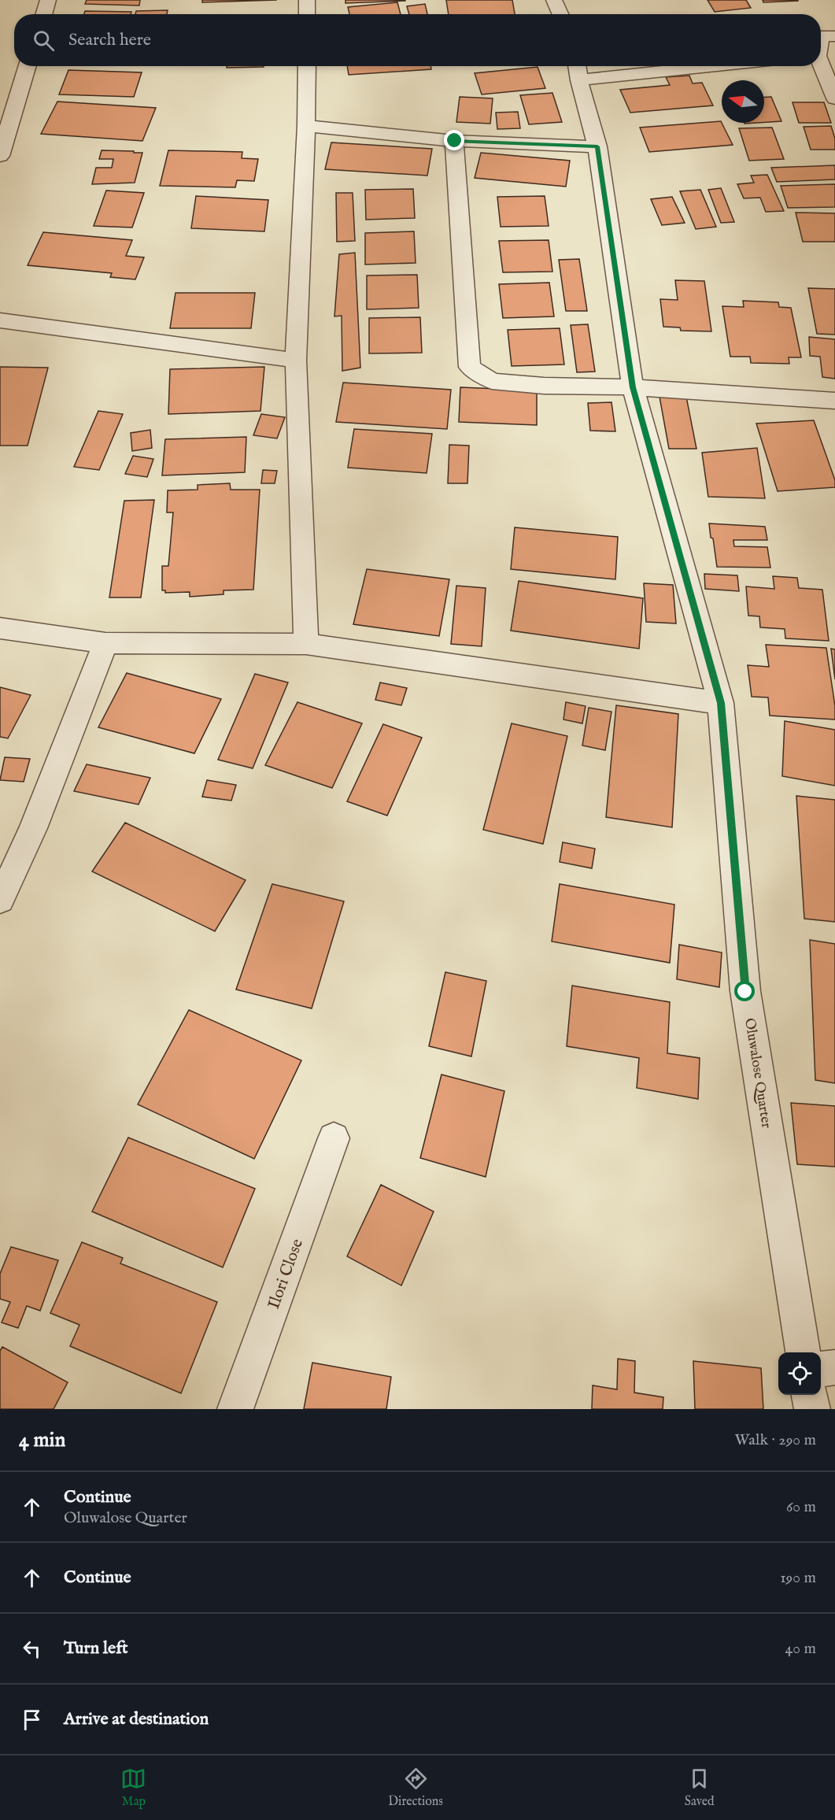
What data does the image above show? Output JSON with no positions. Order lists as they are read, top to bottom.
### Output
{
  "streets": {
    "street": ["Oluwalose Quarter", "Ilori Close"]
  },
  "north": "left",
  "page": {
    "search": "Search here",
    "heading": ["4 min", "Walk · 290 m"],
    "list": [
      ["Continue", "Oluwalose Quarter", "60 m"],
      ["Continue", "190 m"],
      ["Turn left", "40 m"],
      "Arrive at destination"
    ],
    "nav": ["Map", "Directions", "Saved"]
  }
}
